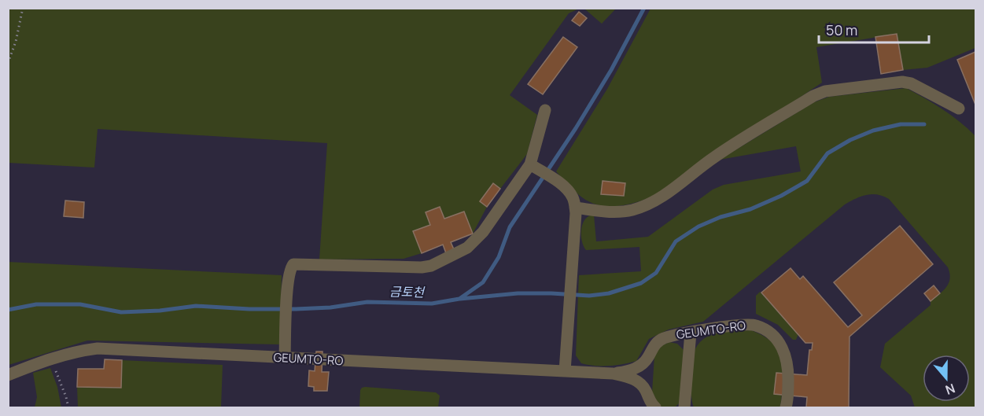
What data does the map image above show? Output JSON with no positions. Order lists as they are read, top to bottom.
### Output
{
  "streets": {
    "street": ["GEUMTO-RO"]
  },
  "water": ["금토천"],
  "scale_bar": "50 m",
  "north": "bottom"
}
